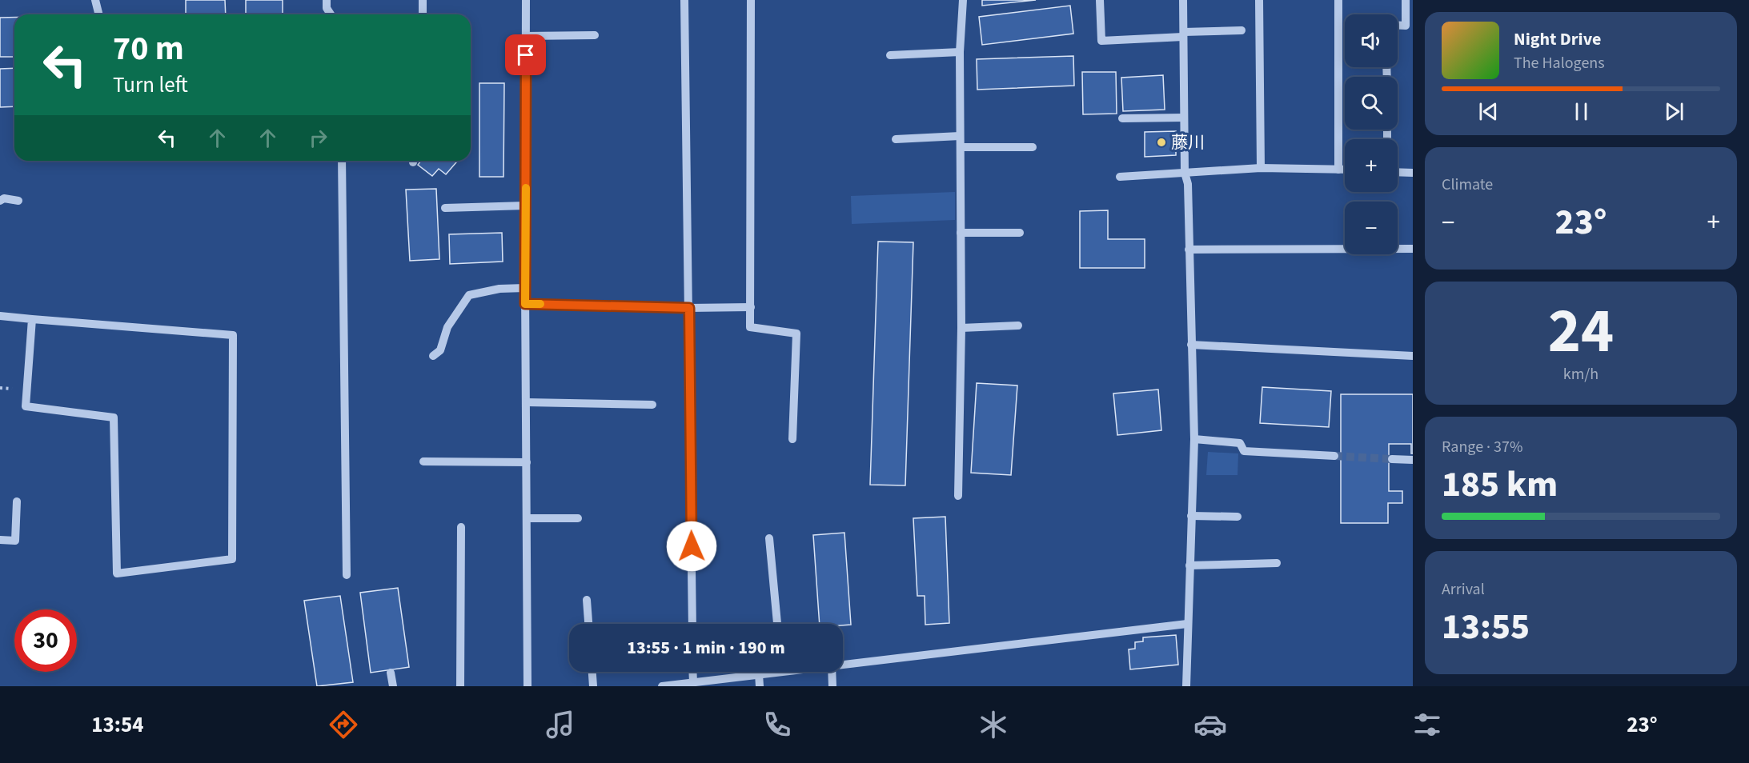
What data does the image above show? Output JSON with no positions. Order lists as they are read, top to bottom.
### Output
{
  "places": ["藤川"],
  "page": {
    "map_buttons": ["+", "−"],
    "turn": ["70 m", "Turn left"],
    "song": ["Night Drive", "The Halogens"],
    "tile": [
      "Climate",
      ["24", "km/h"],
      ["Range · 37%", "185 km"],
      ["Arrival", "13:55"]
    ],
    "heat": ["−", "23°", "+"],
    "limit": "30",
    "trip": "13:55 · 1 min · 190 m",
    "tabs": ["13:54", "23°"]
  }
}
